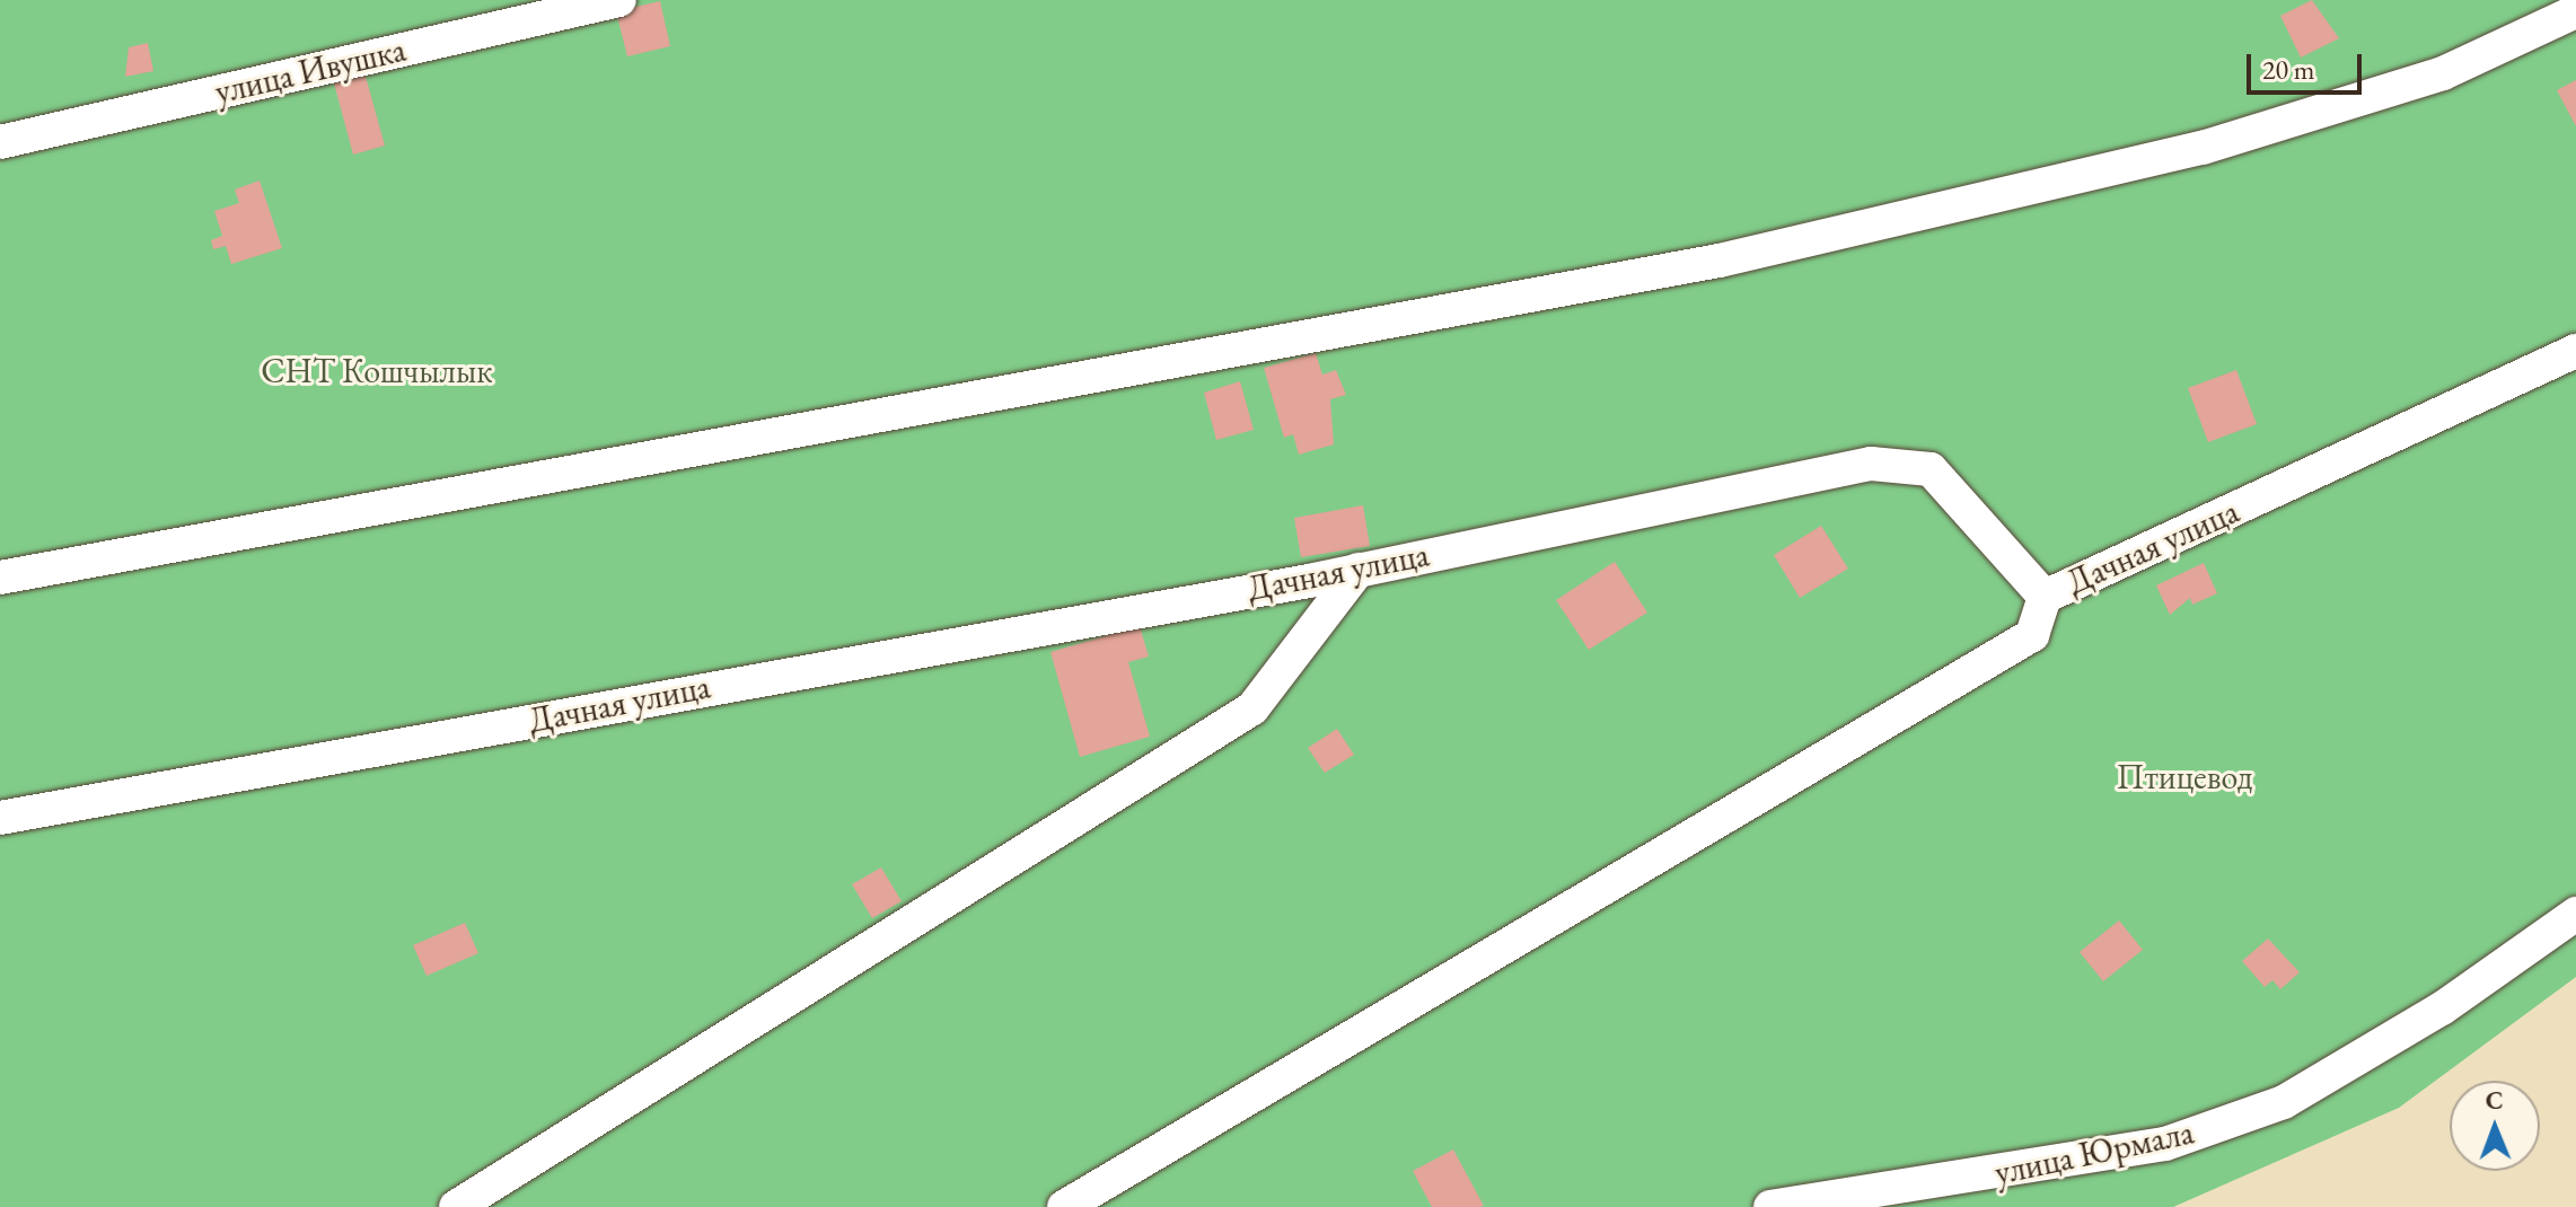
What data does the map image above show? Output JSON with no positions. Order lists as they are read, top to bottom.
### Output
{
  "streets": {
    "street": ["улица Ивушка", "Дачная улица", "улица Юрмала"]
  },
  "parks": ["СНТ Кошчылык", "Птицевод"],
  "scale_bar": "20 m",
  "north": "top"
}
